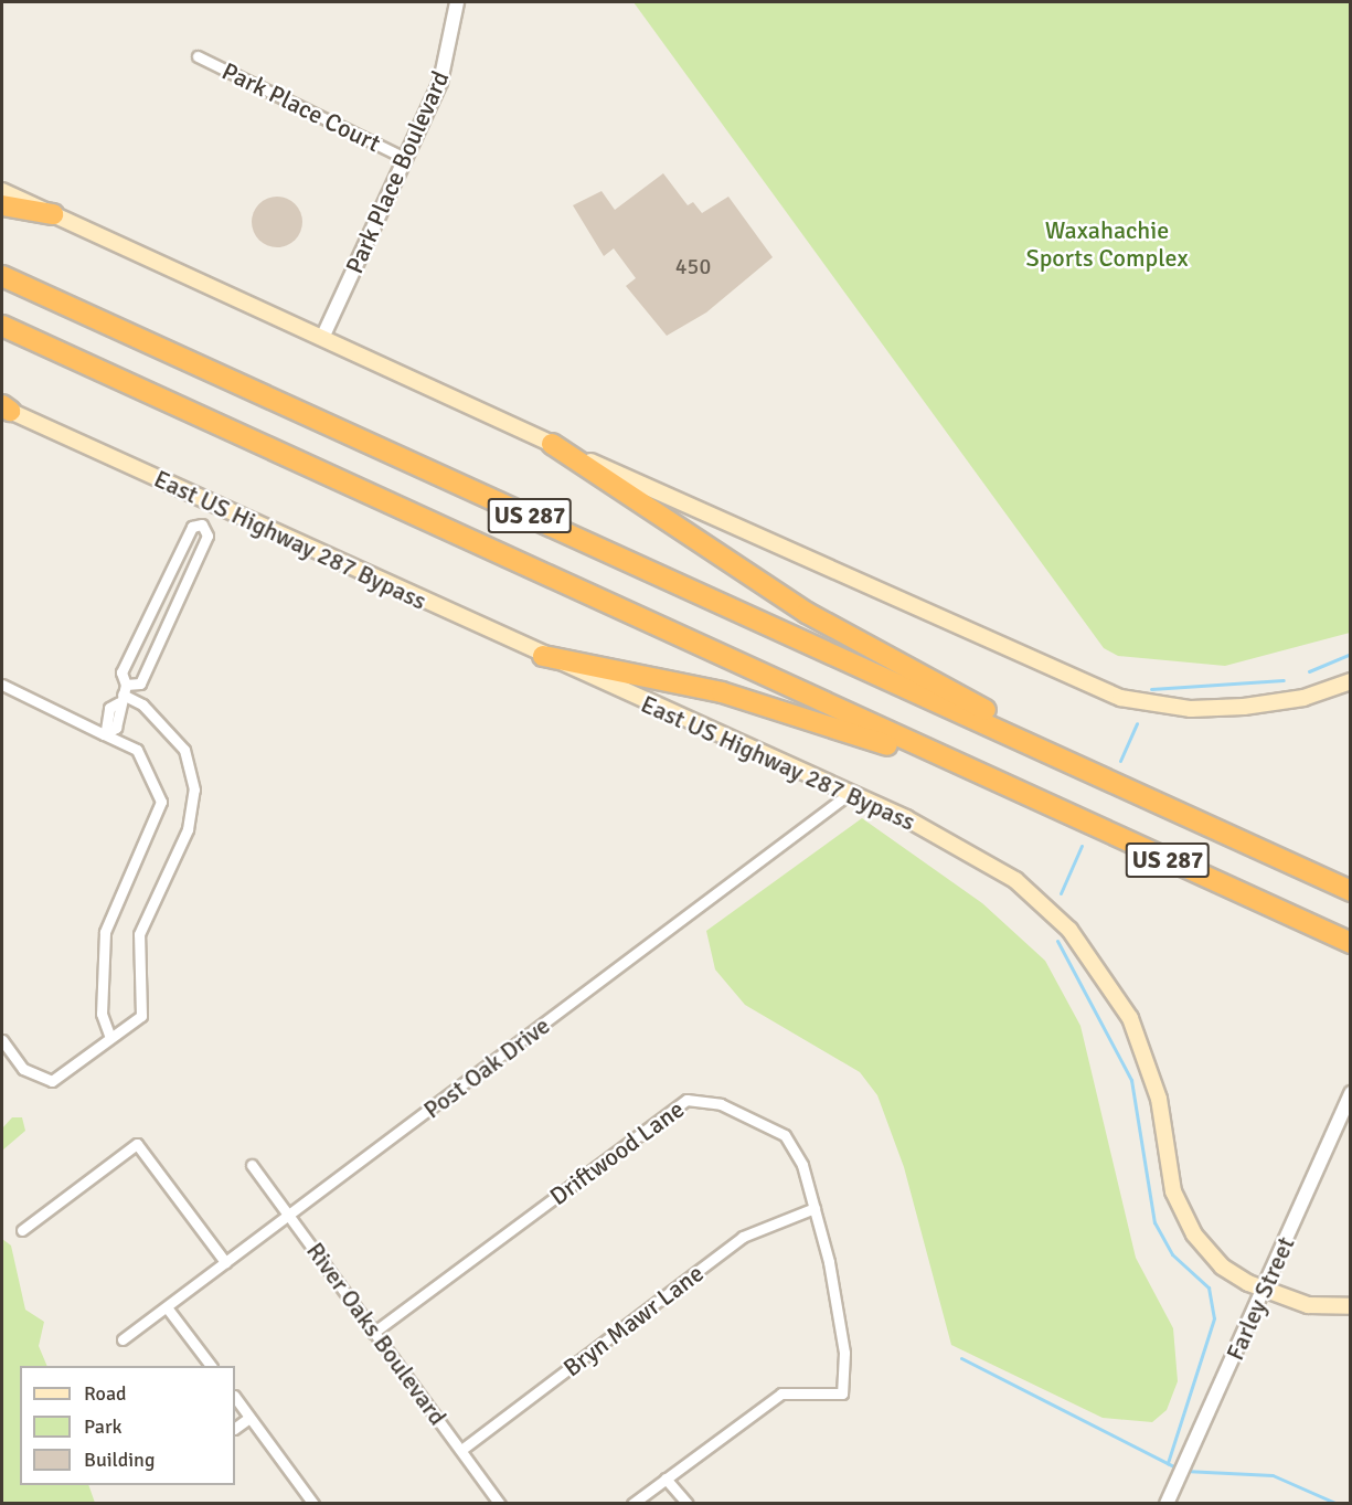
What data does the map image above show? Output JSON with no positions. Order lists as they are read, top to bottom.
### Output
{
  "streets": {
    "highway": ["US 287"],
    "main road": ["East US Highway 287 Bypass"],
    "street": [
      "Park Place Court",
      "Park Place Boulevard",
      "Post Oak Drive",
      "Driftwood Lane",
      "Farley Street",
      "Bryn Mawr Lane",
      "River Oaks Boulevard"
    ]
  },
  "crossings": [
    ["Park Place Court", "Park Place Boulevard"],
    ["East US Highway 287 Bypass", "Post Oak Drive"],
    ["East US Highway 287 Bypass", "Farley Street"],
    ["Post Oak Drive", "River Oaks Boulevard"],
    ["Driftwood Lane", "Bryn Mawr Lane"],
    ["Driftwood Lane", "River Oaks Boulevard"],
    ["Bryn Mawr Lane", "River Oaks Boulevard"]
  ],
  "parks": ["Waxahachie Sports Complex"],
  "house_numbers": ["450"],
  "legend": ["Road", "Park", "Building"]
}
